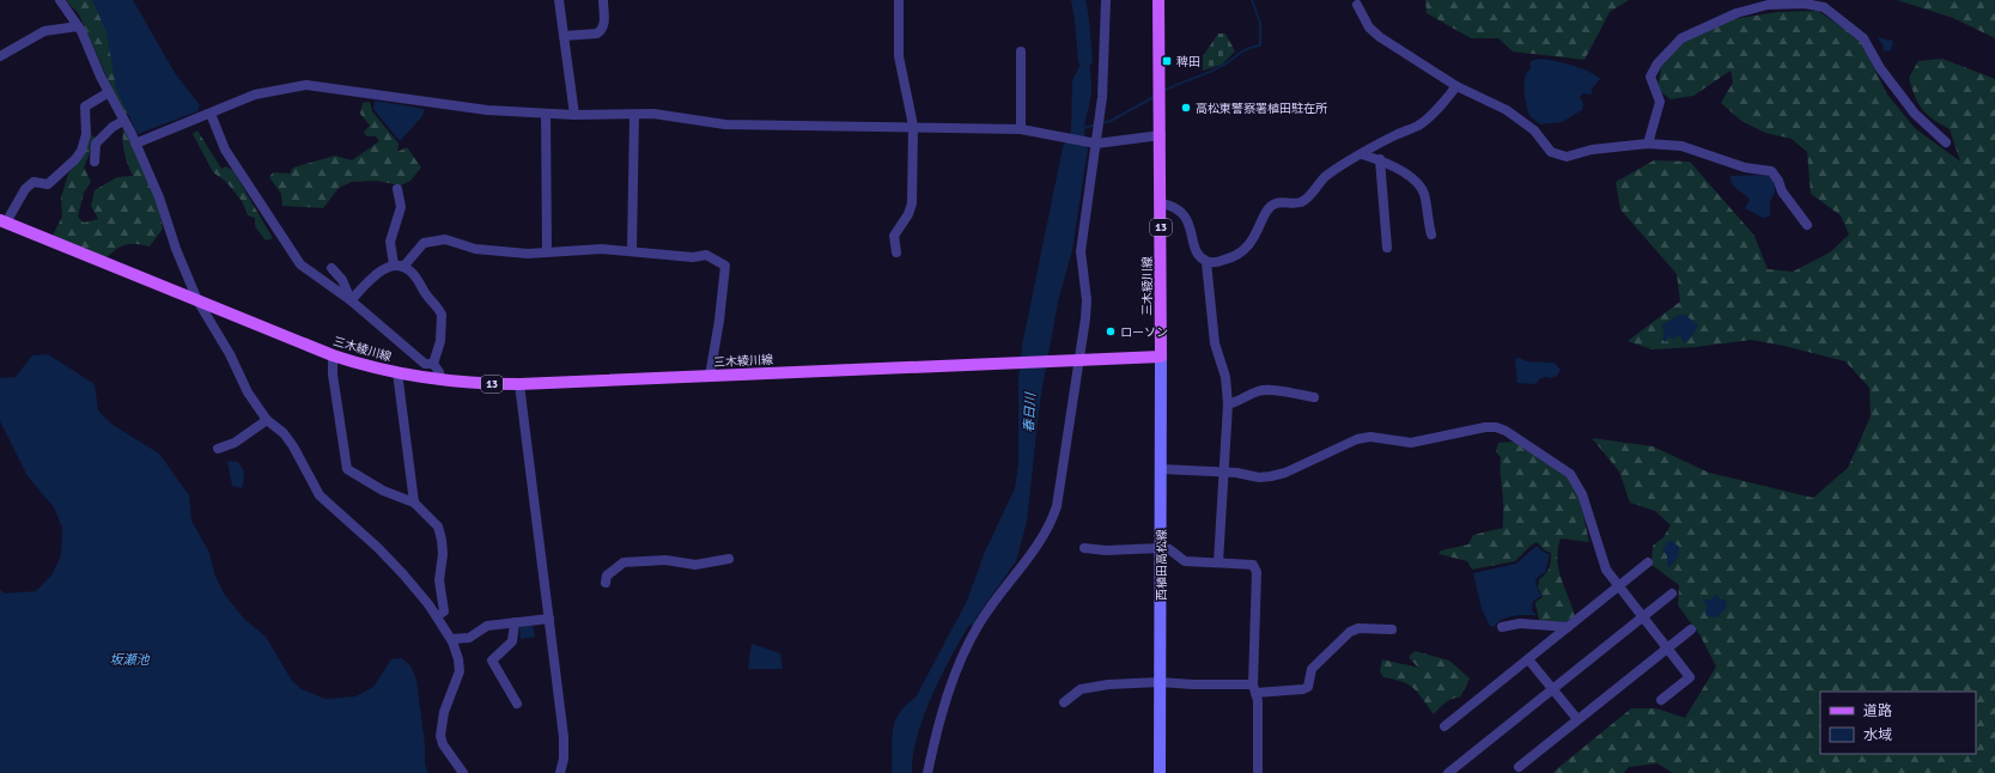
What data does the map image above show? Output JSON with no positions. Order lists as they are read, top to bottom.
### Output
{
  "streets": {
    "main road": ["13", "三木綾川線", "西植田高松線"]
  },
  "crossings": [
    ["三木綾川線", "西植田高松線"]
  ],
  "water": ["春日川", "坂瀬池"],
  "places": {
    "transit": ["稗田"],
    "other": ["高松東警察署植田駐在所", "ローソン"]
  },
  "legend": ["道路", "水域"]
}
